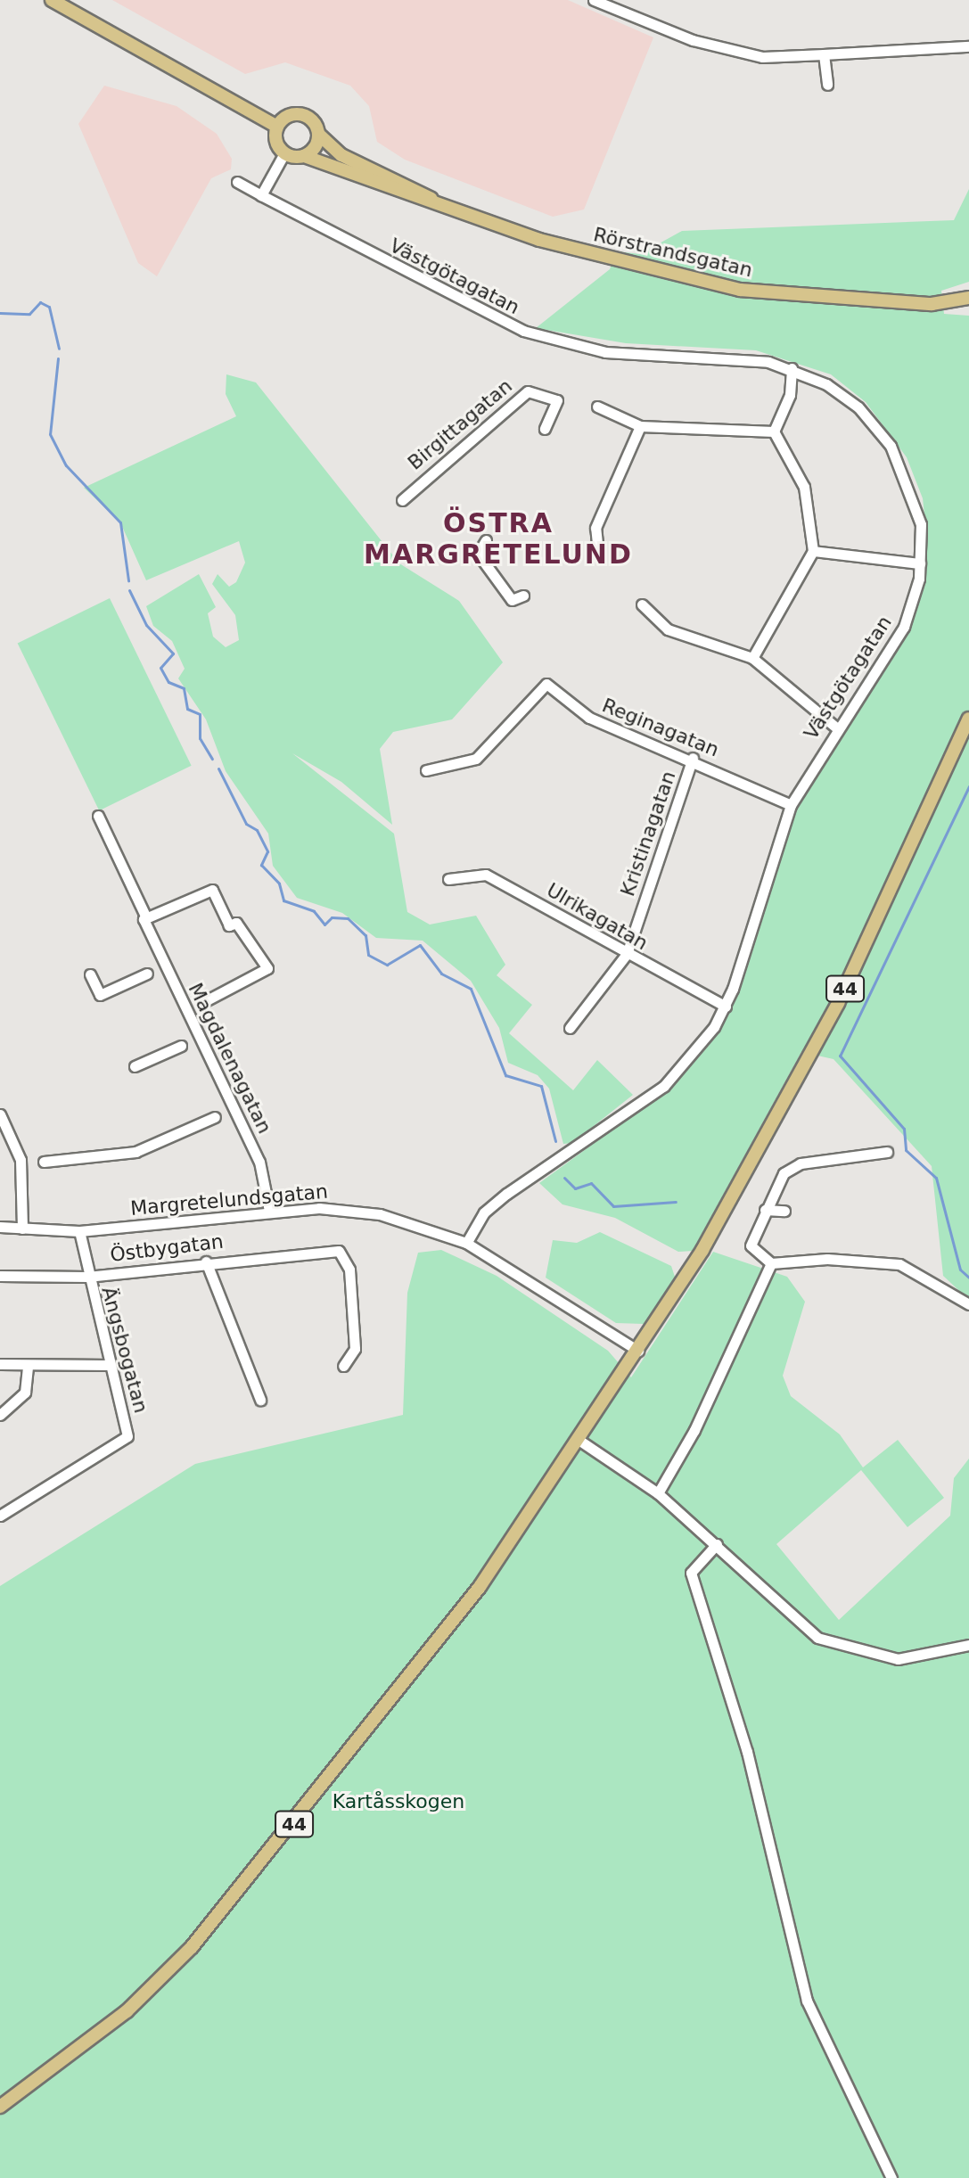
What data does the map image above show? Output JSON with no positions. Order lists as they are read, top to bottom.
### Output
{
  "streets": {
    "main road": ["Rörstrandsgatan", "44"],
    "street": [
      "Västgötagatan",
      "Birgittagatan",
      "Reginagatan",
      "Kristinagatan",
      "Ulrikagatan",
      "Magdalenagatan",
      "Margretelundsgatan",
      "Östbygatan",
      "Ängsbogatan"
    ]
  },
  "crossings": [
    ["Västgötagatan", "Reginagatan"],
    ["Västgötagatan", "Ulrikagatan"],
    ["Västgötagatan", "Margretelundsgatan"],
    ["Reginagatan", "Kristinagatan"],
    ["Kristinagatan", "Ulrikagatan"],
    ["44", "Margretelundsgatan"],
    ["Magdalenagatan", "Margretelundsgatan"],
    ["Margretelundsgatan", "Ängsbogatan"],
    ["Östbygatan", "Ängsbogatan"]
  ],
  "districts": ["ÖSTRA MARGRETELUND"],
  "parks": ["Kartåsskogen"]
}
